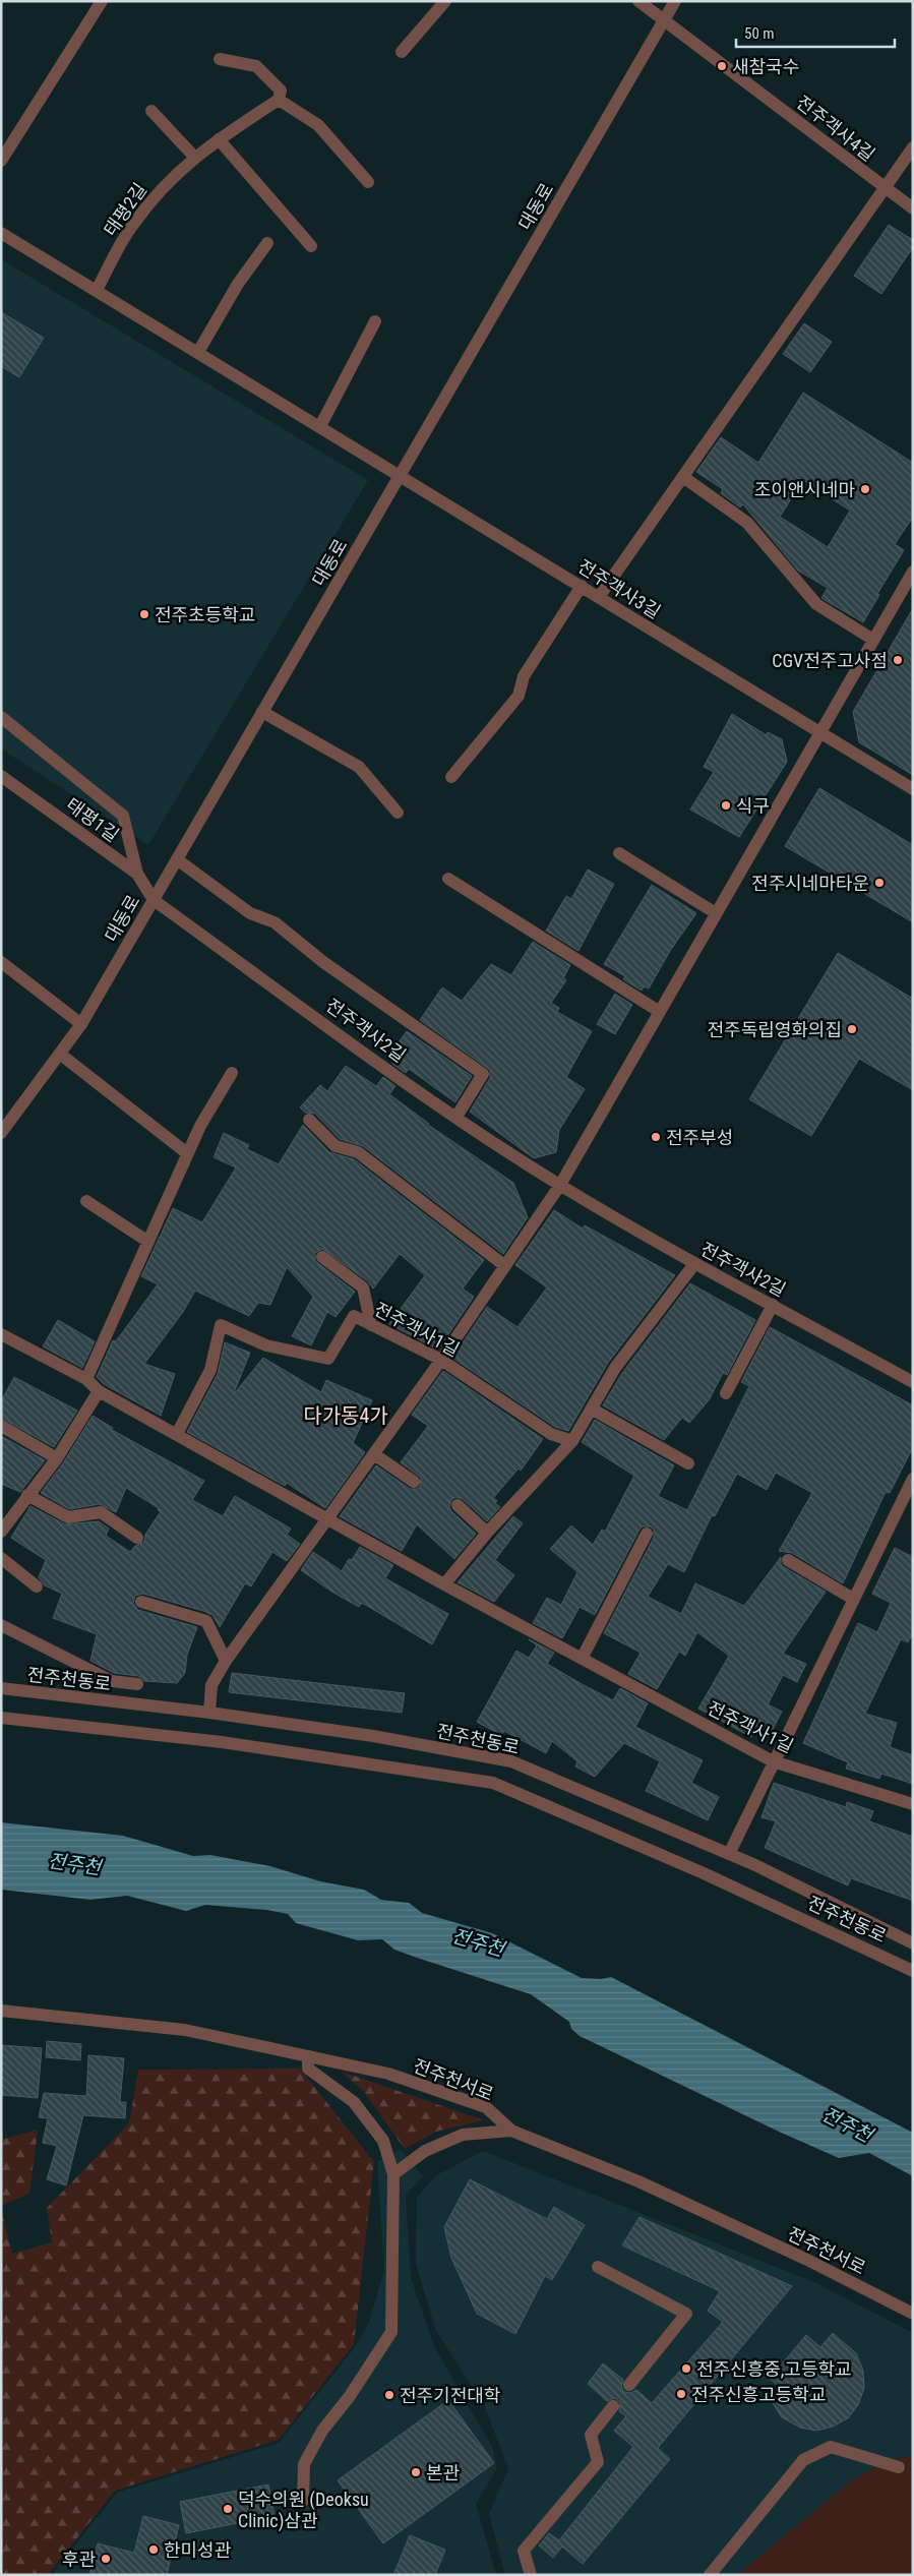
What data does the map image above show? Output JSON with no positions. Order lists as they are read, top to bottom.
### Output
{
  "streets": {
    "street": [
      "전주객사4길",
      "대동로",
      "태평2길",
      "전주객사3길",
      "태평1길",
      "전주객사2길",
      "전주객사1길",
      "전주천동로",
      "전주천서로"
    ]
  },
  "crossings": [
    ["전주객사4길", "대동로"],
    ["대동로", "전주객사3길"],
    ["대동로", "태평1길"],
    ["대동로", "전주객사2길"],
    ["태평1길", "전주객사2길"]
  ],
  "districts": ["다가동4가"],
  "water": ["전주천"],
  "places": [
    "새참국수",
    "조이앤시네마",
    "전주초등학교",
    "CGV전주고사점",
    "식구",
    "전주시네마타운",
    "전주독립영화의집",
    "전주부성",
    "전주신흥중,고등학교",
    "전주신흥고등학교",
    "전주기전대학",
    "본관",
    "덕수의원 (Deoksu Clinic)삼관",
    "한미성관",
    "후관"
  ],
  "scale_bar": "50 m"
}
